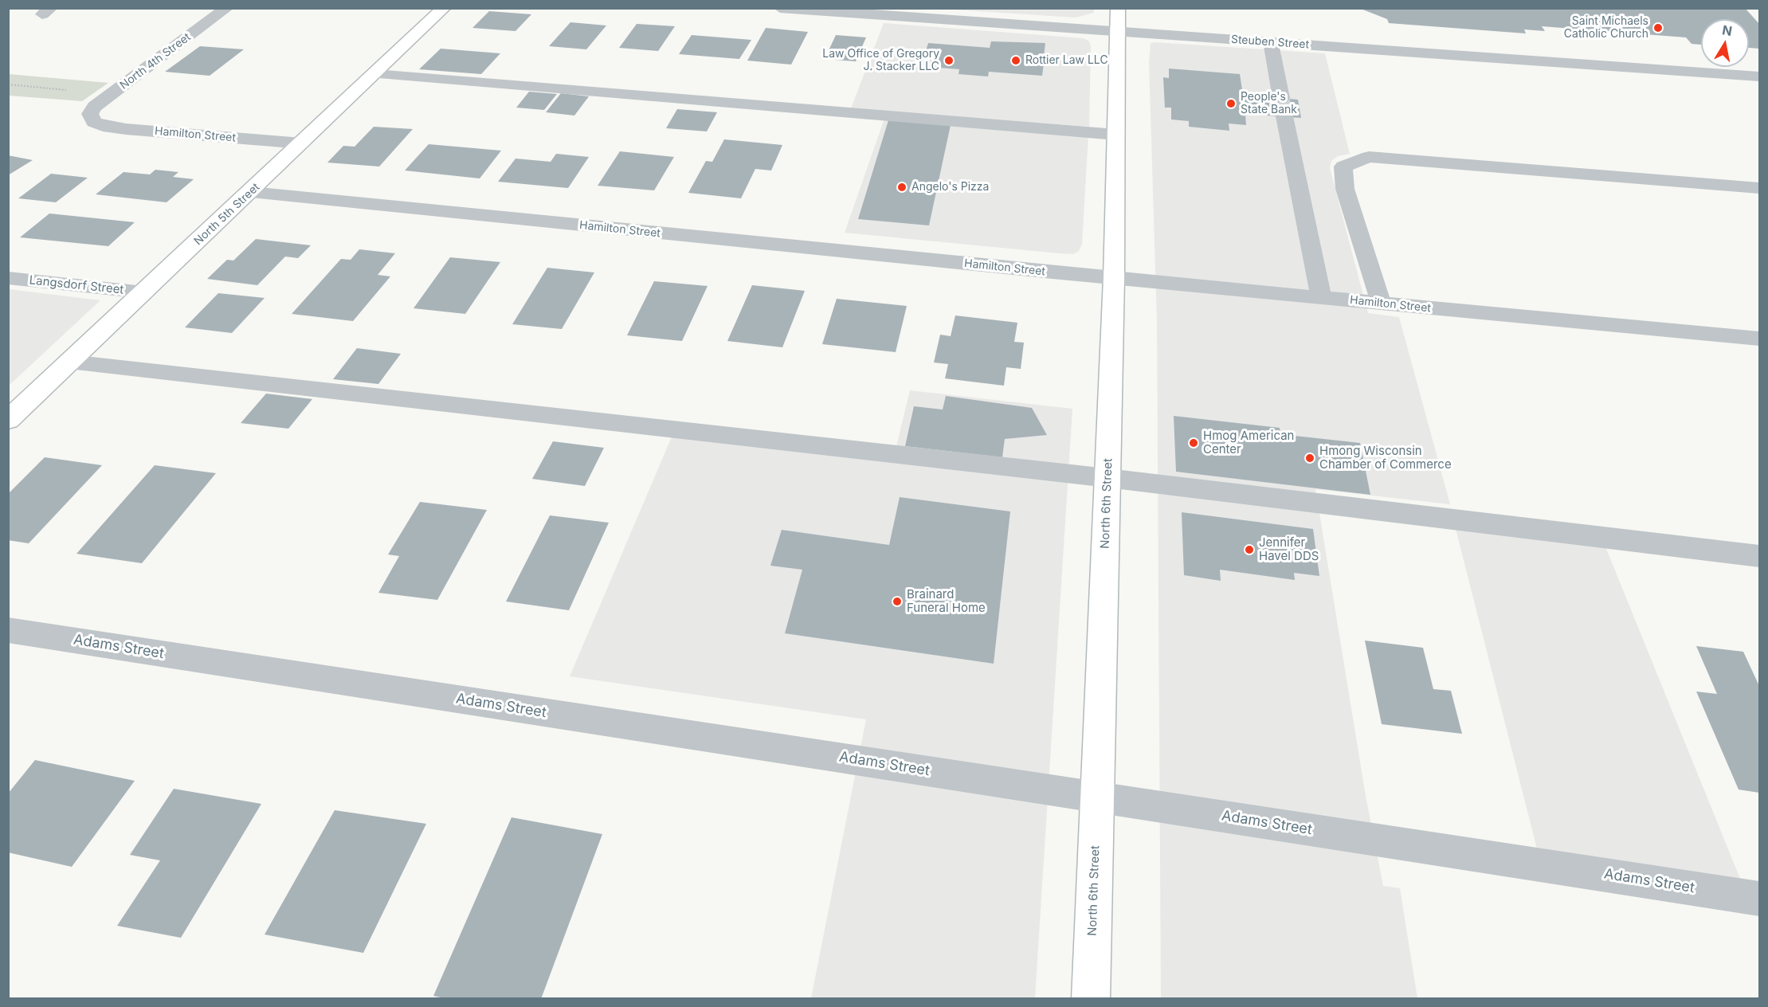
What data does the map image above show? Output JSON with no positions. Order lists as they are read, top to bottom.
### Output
{
  "streets": {
    "main road": ["North 5th Street", "North 6th Street"],
    "street": [
      "Steuben Street",
      "North 4th Street",
      "Hamilton Street",
      "Langsdorf Street",
      "Adams Street"
    ]
  },
  "crossings": [
    ["Steuben Street", "North 6th Street"],
    ["North 4th Street", "Hamilton Street"],
    ["Hamilton Street", "North 5th Street"],
    ["Hamilton Street", "North 6th Street"],
    ["North 5th Street", "Langsdorf Street"],
    ["North 6th Street", "Adams Street"]
  ],
  "places": [
    "Saint Michaels Catholic Church",
    "Law Office of Gregory J. Stacker LLC",
    "Rottier Law LLC",
    "People's State Bank",
    "Angelo's Pizza",
    "Hmog American Center",
    "Hmong Wisconsin Chamber of Commerce",
    "Jennifer Havel DDS",
    "Brainard Funeral Home"
  ],
  "north": "top"
}
